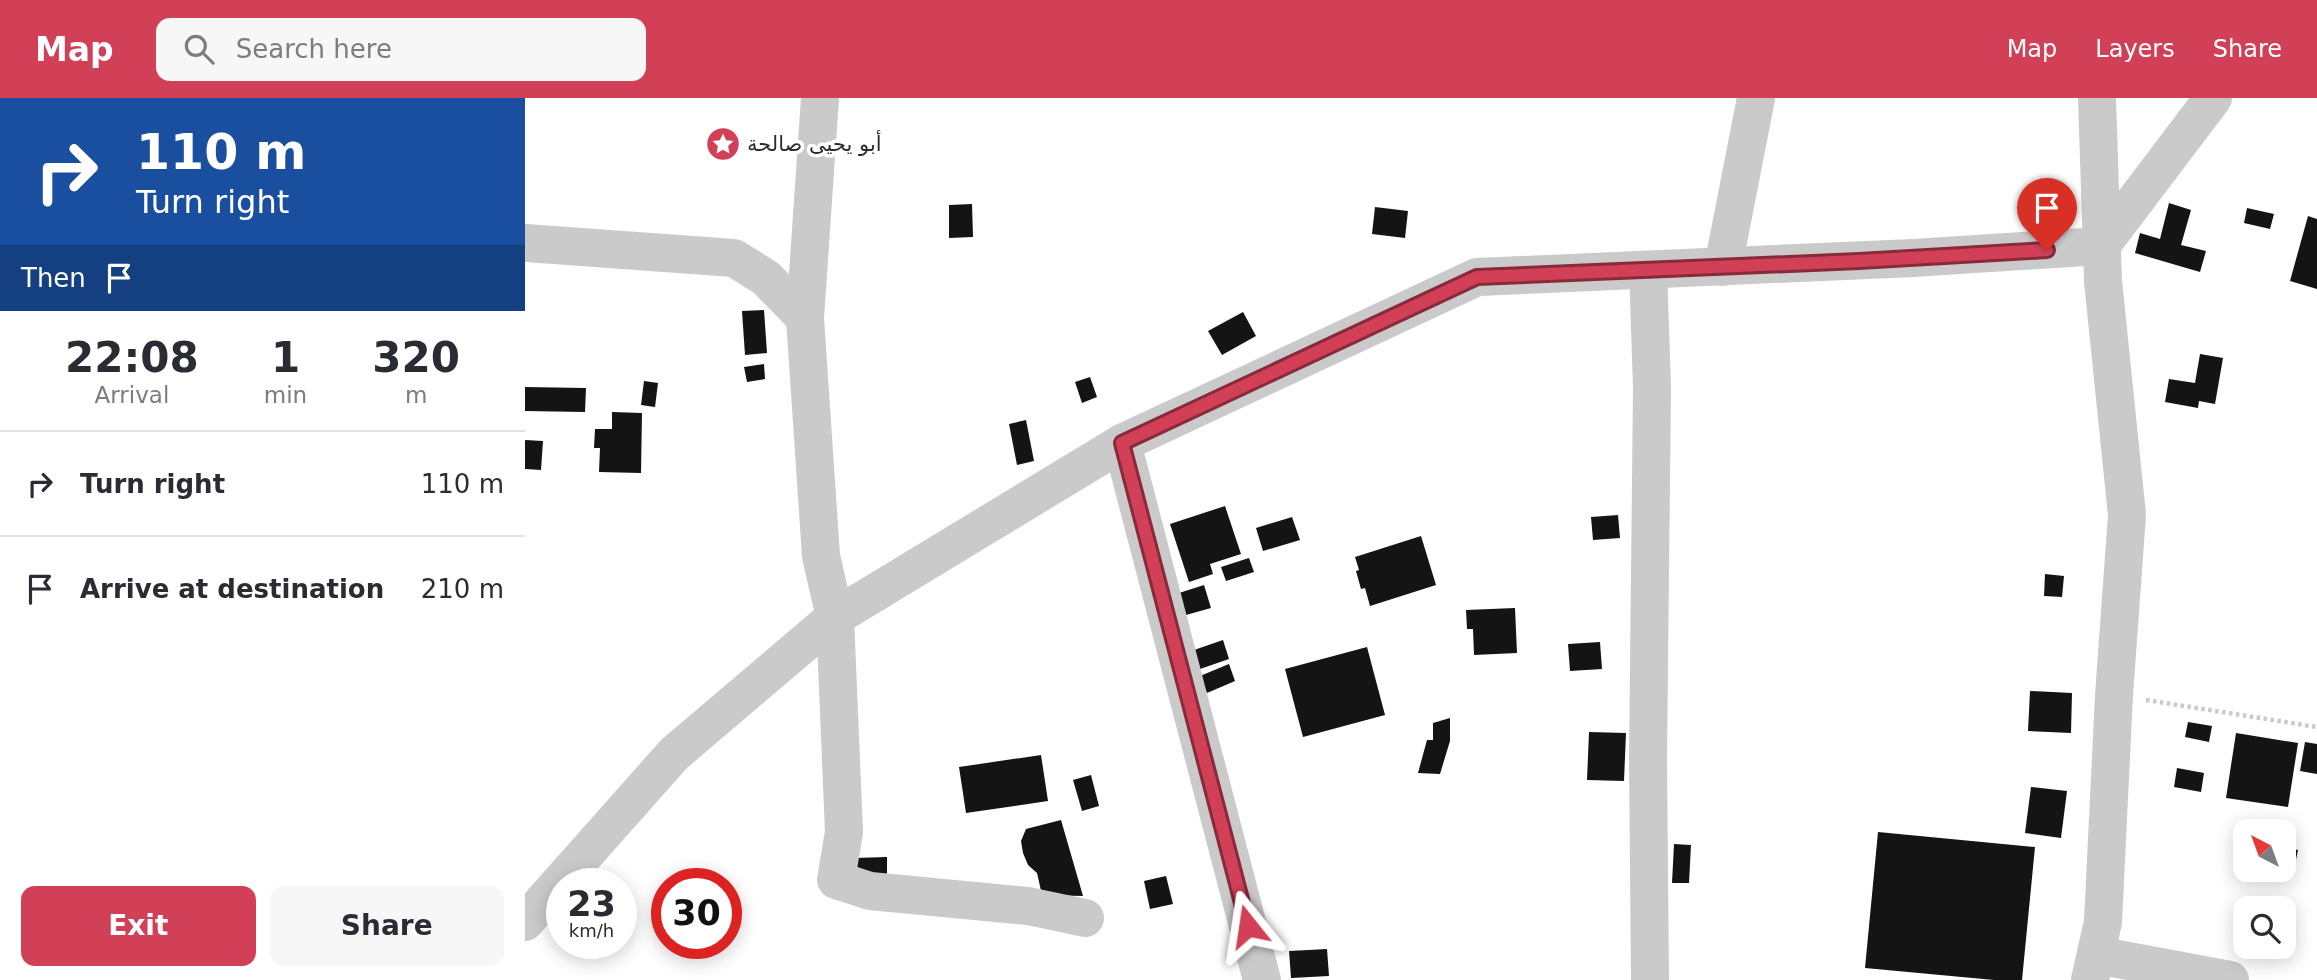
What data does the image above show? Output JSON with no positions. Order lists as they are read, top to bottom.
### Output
{
  "places": {
    "place": ["أبو يحيى صالحة"]
  },
  "north": "top left",
  "page": {
    "header": "Map",
    "search": "Search here",
    "nav": ["Map", "Layers", "Share"],
    "turn": ["110 m", "Turn right"],
    "then": "Then",
    "eta": [
      "22:08",
      "Arrival",
      "1",
      "min",
      "320",
      "m"
    ],
    "list": [
      {
        "name": "Turn right",
        "value": "110 m"
      },
      {
        "name": "Arrive at destination",
        "value": "210 m"
      }
    ],
    "speed": "23 km/h",
    "limit": "30",
    "buttons": ["Exit", "Share"]
  }
}
